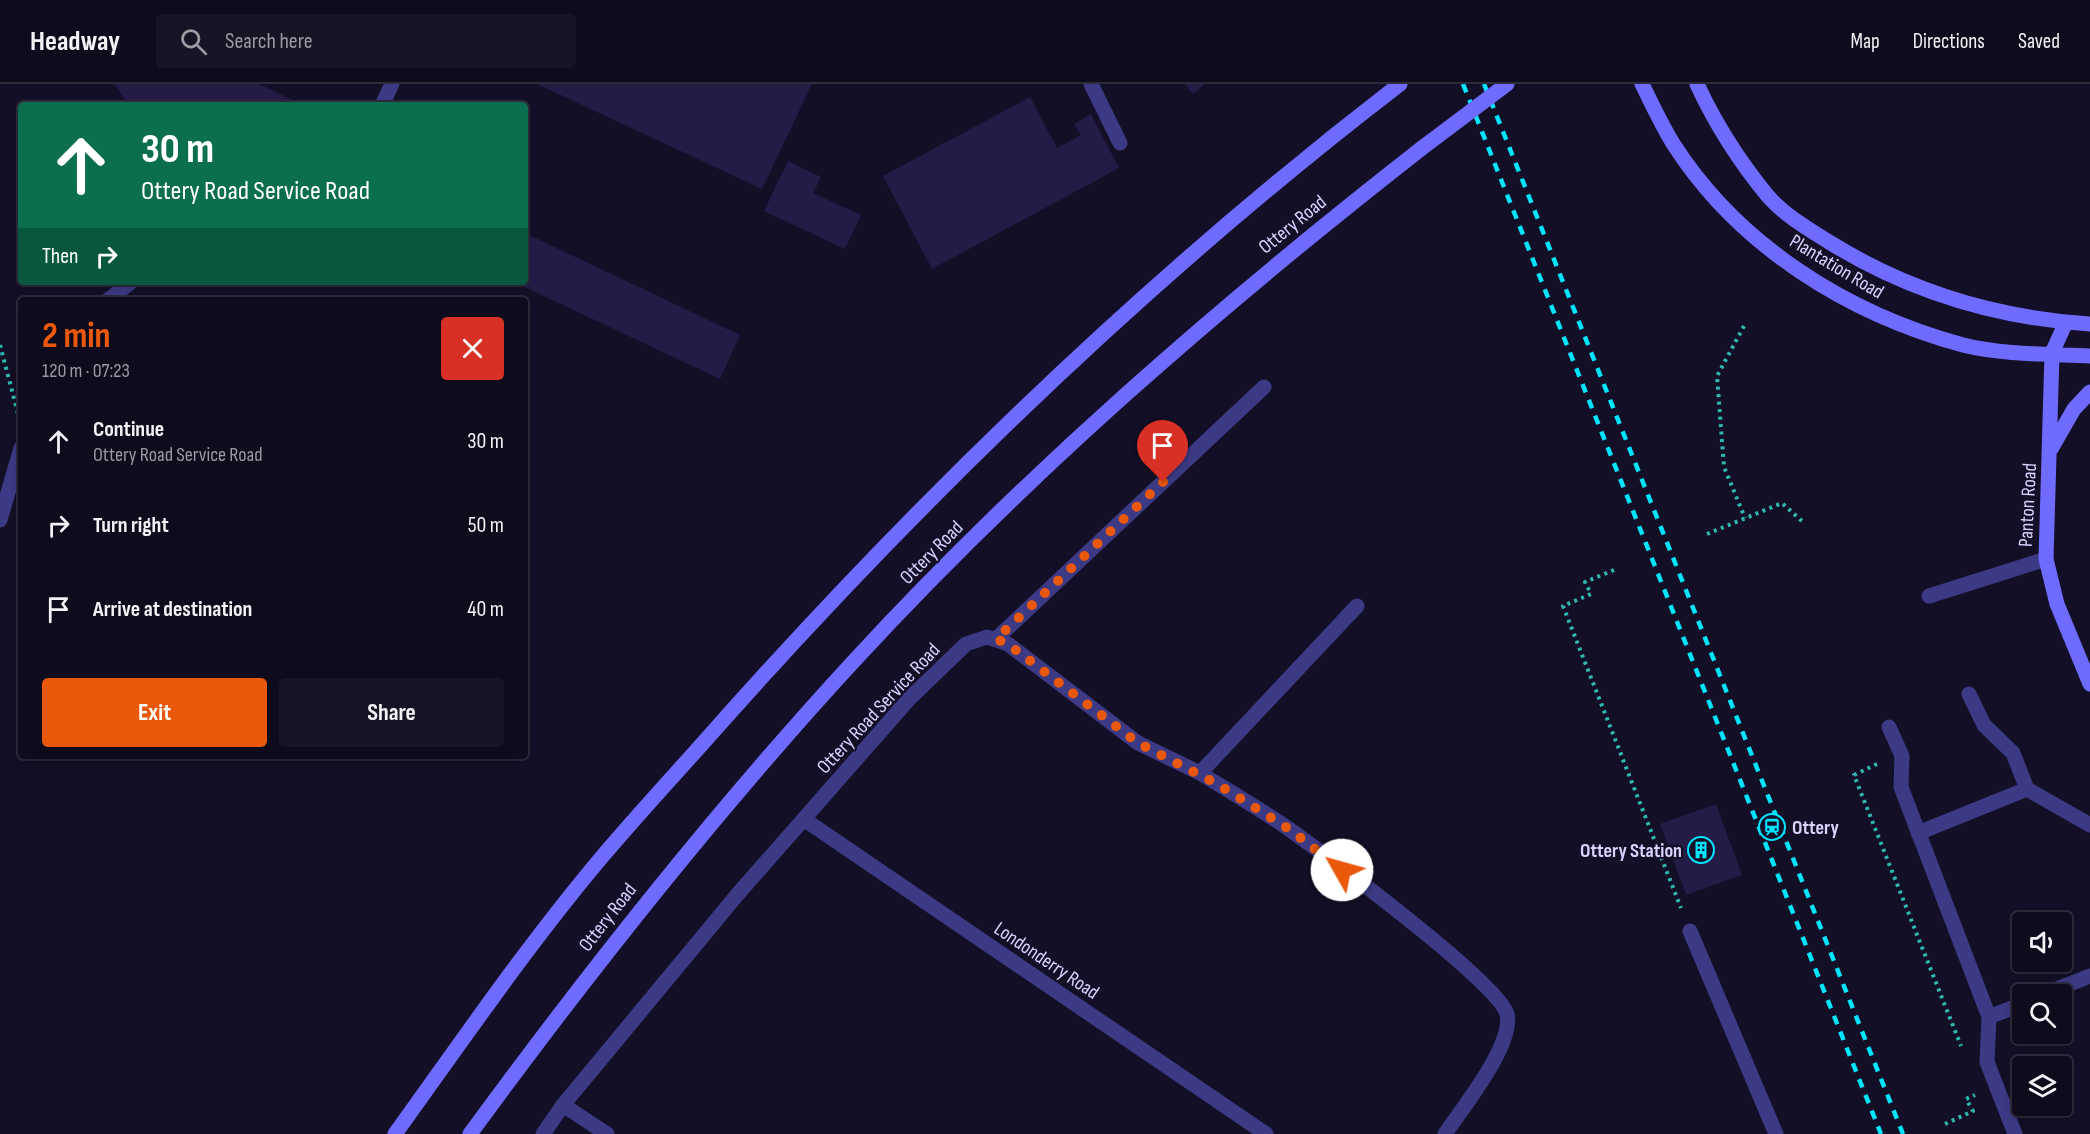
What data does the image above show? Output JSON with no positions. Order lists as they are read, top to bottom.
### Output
{
  "streets": {
    "main road": ["Ottery Road", "Plantation Road", "Panton Road"],
    "street": ["Ottery Road Service Road", "Londonderry Road"]
  },
  "crossings": [
    ["Plantation Road", "Panton Road"],
    ["Ottery Road Service Road", "Londonderry Road"]
  ],
  "places": {
    "station": ["Ottery"],
    "building": ["Ottery Station"]
  },
  "page": {
    "header": "Headway",
    "search": "Search here",
    "nav": ["Map", "Directions", "Saved"],
    "turn": ["30 m", "Ottery Road Service Road"],
    "then": "Then",
    "heading": ["2 min", "120 m · 07:23"],
    "list": [
      {
        "name": "Continue",
        "note": "Ottery Road Service Road",
        "value": "30 m"
      },
      {
        "name": "Turn right",
        "value": "50 m"
      },
      {
        "name": "Arrive at destination",
        "value": "40 m"
      }
    ],
    "buttons": ["Exit", "Share"]
  }
}
